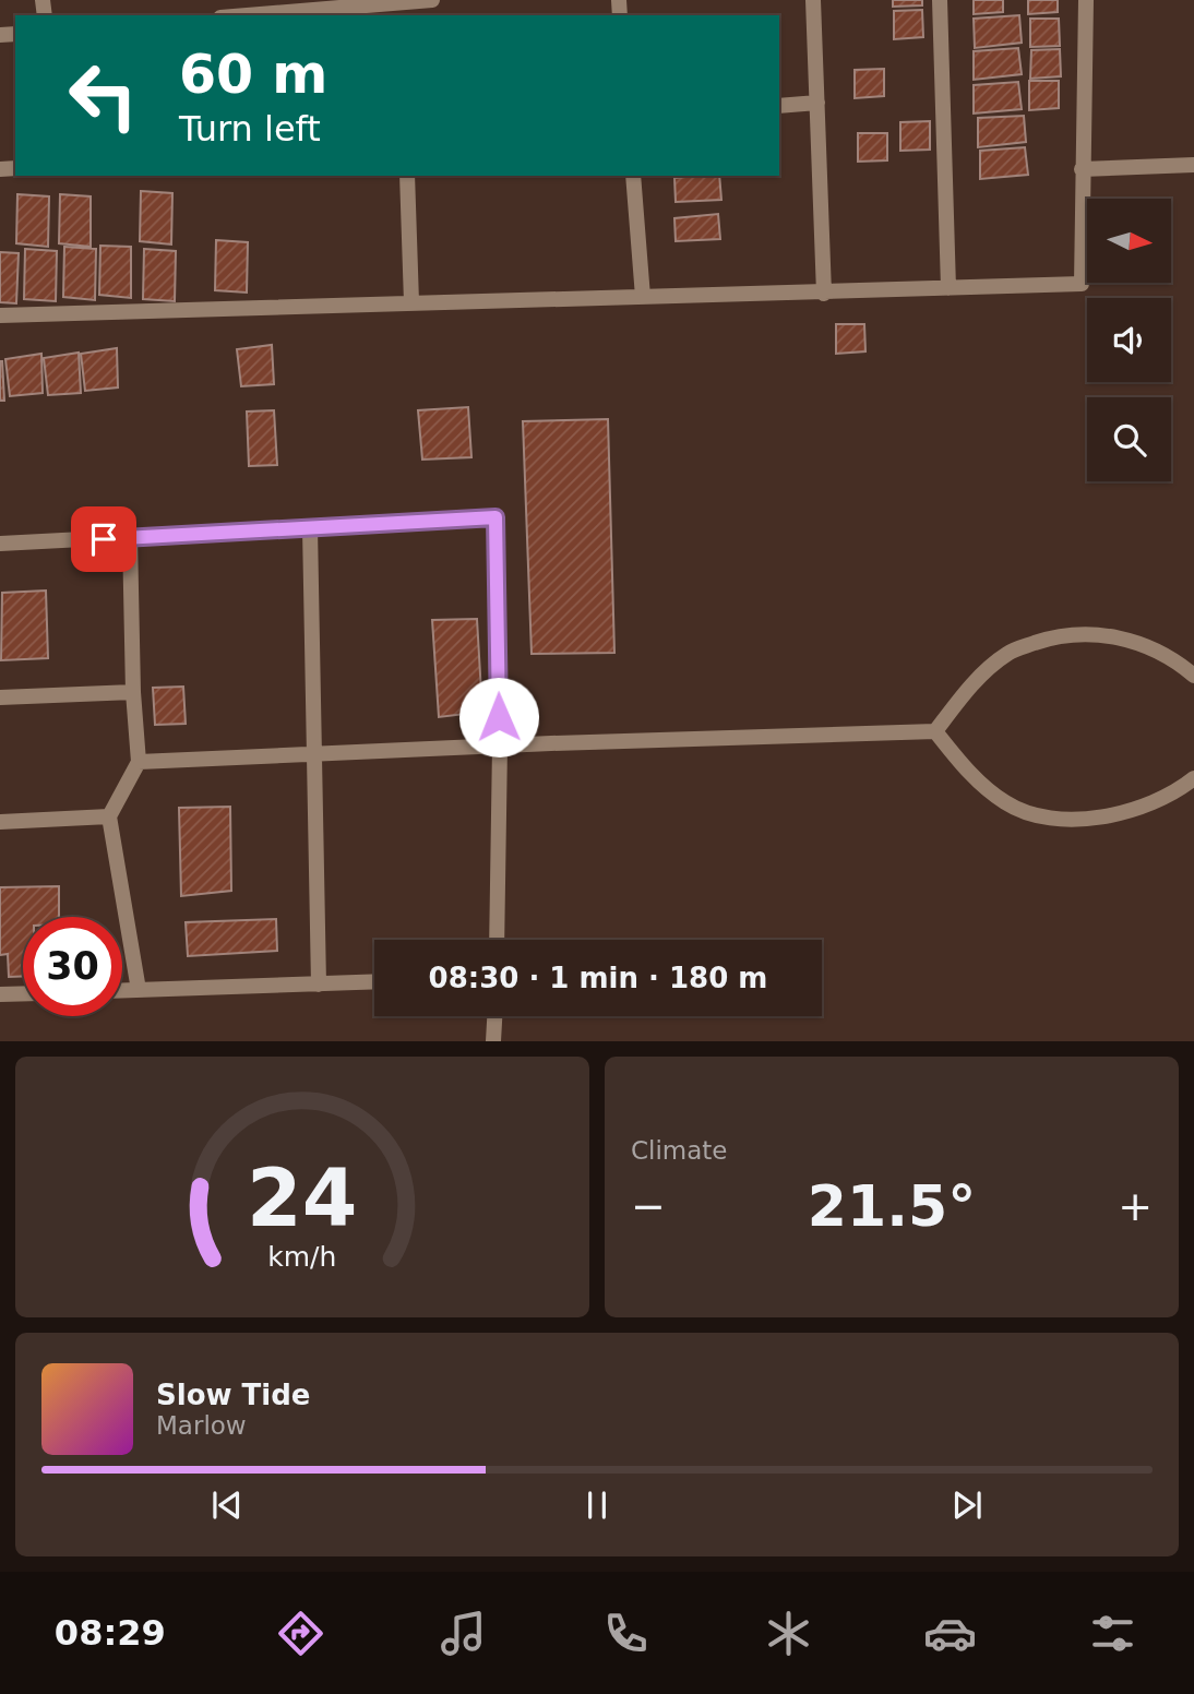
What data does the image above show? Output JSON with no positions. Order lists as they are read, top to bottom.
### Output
{
  "north": "right",
  "page": {
    "turn": ["60 m", "Turn left"],
    "limit": "30",
    "trip": "08:30 · 1 min · 180 m",
    "tile": "Climate",
    "heat": ["−", "21.5°", "+"],
    "song": ["Slow Tide", "Marlow"],
    "tabs": "08:29",
    "gauge": ["24", "km/h"]
  }
}
